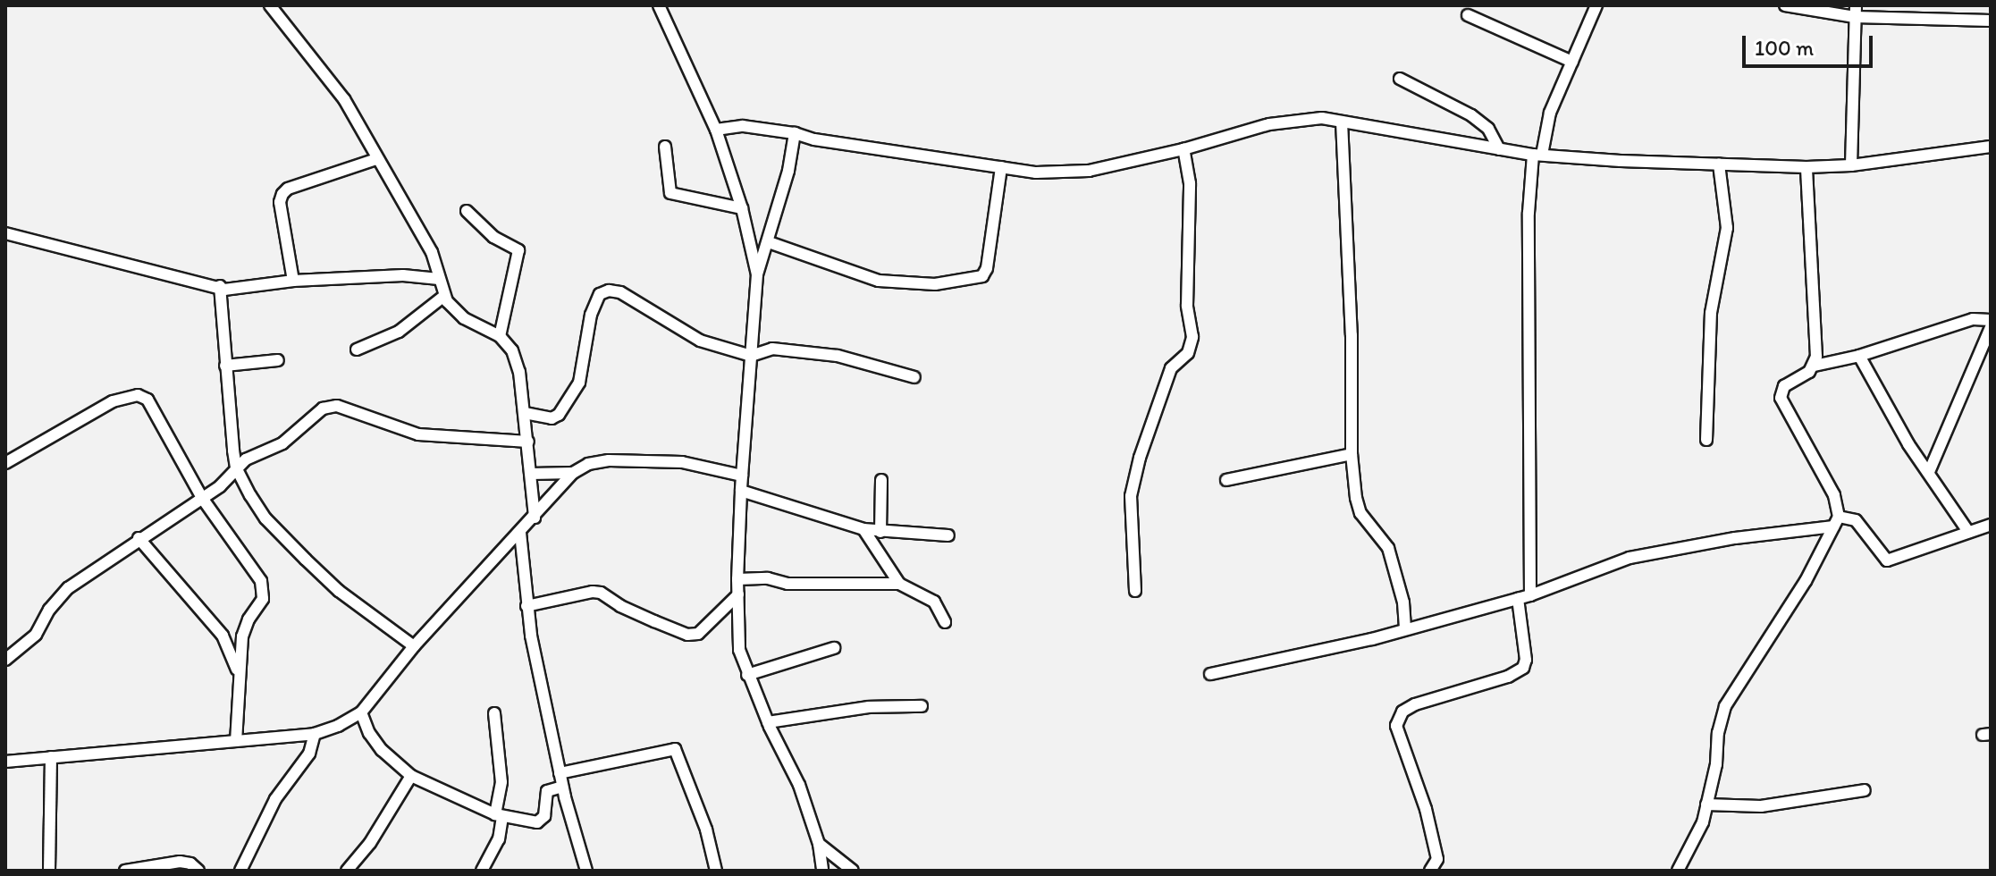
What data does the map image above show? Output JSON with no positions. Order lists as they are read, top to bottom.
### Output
{
  "scale_bar": "100 m"
}
